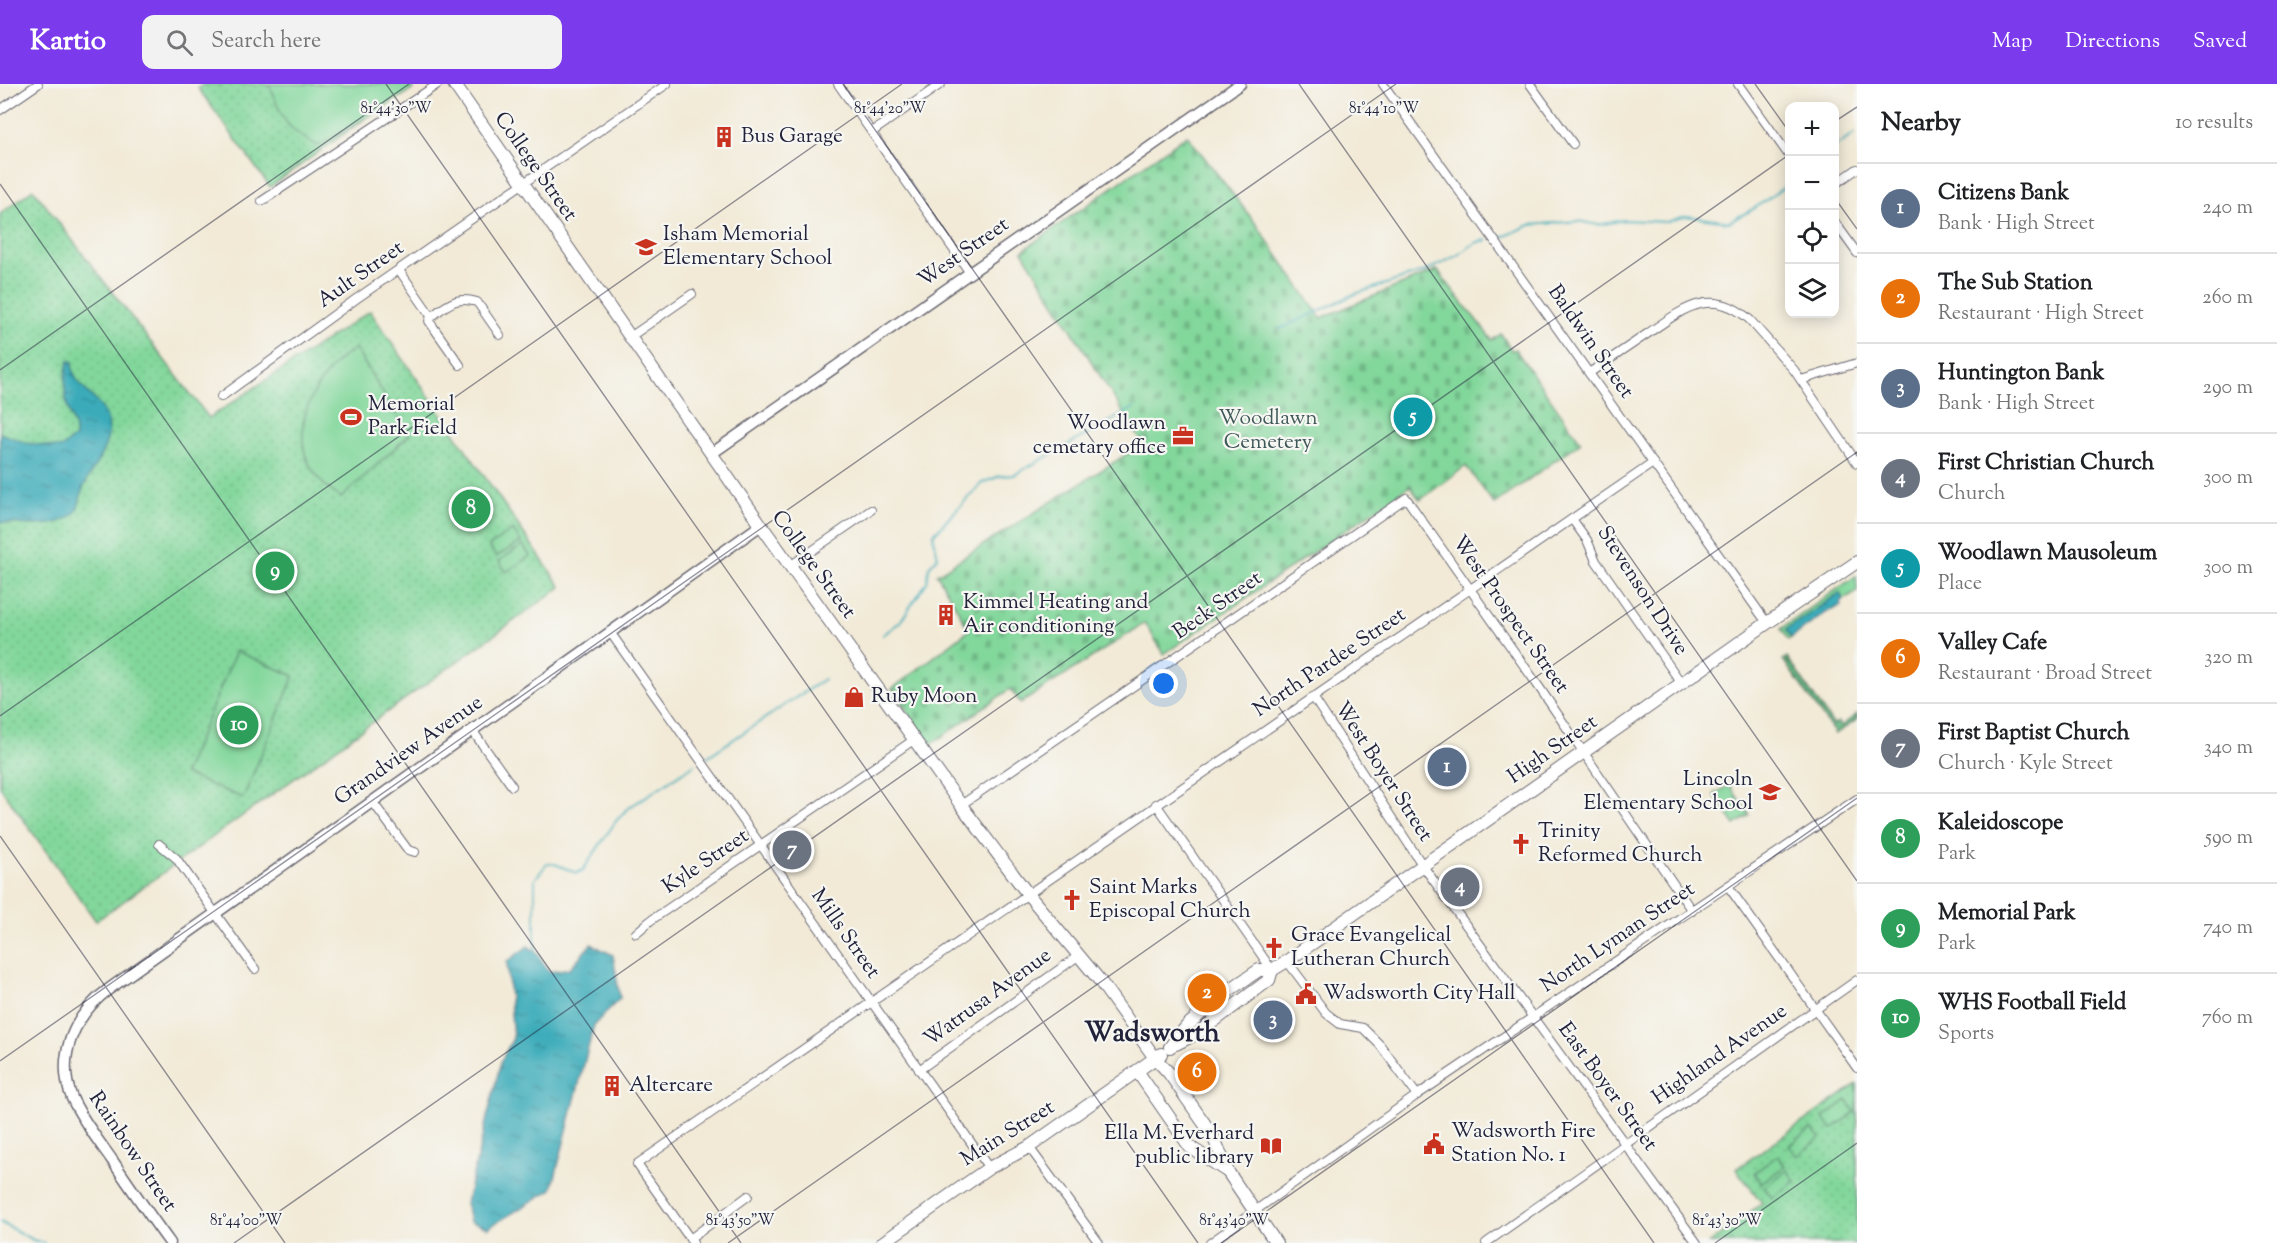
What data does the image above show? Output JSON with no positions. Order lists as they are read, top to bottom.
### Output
{
  "streets": {
    "main road": ["College Street", "High Street", "Main Street"],
    "street": [
      "West Street",
      "Ault Street",
      "Baldwin Street",
      "Stevenson Drive",
      "Beck Street",
      "West Prospect Street",
      "North Pardee Street",
      "Grandview Avenue",
      "West Boyer Street",
      "Kyle Street",
      "Mills Street",
      "North Lyman Street",
      "Watrusa Avenue",
      "Highland Avenue",
      "East Boyer Street",
      "Rainbow Street"
    ]
  },
  "crossings": [
    ["College Street", "West Street"],
    ["College Street", "Ault Street"],
    ["College Street", "Beck Street"],
    ["College Street", "North Pardee Street"],
    ["College Street", "High Street"],
    ["College Street", "Grandview Avenue"],
    ["College Street", "Kyle Street"],
    ["College Street", "Watrusa Avenue"],
    ["College Street", "Main Street"],
    ["Baldwin Street", "North Pardee Street"],
    ["Baldwin Street", "High Street"],
    ["Stevenson Drive", "North Pardee Street"],
    ["Stevenson Drive", "High Street"],
    ["Beck Street", "West Prospect Street"],
    ["West Prospect Street", "North Pardee Street"],
    ["West Prospect Street", "High Street"],
    ["West Prospect Street", "North Lyman Street"],
    ["North Pardee Street", "West Boyer Street"],
    ["North Pardee Street", "Mills Street"],
    ["High Street", "West Boyer Street"],
    ["High Street", "East Boyer Street"],
    ["High Street", "Main Street"],
    ["Grandview Avenue", "Mills Street"],
    ["Grandview Avenue", "Rainbow Street"],
    ["West Boyer Street", "East Boyer Street"],
    ["Kyle Street", "Mills Street"],
    ["Mills Street", "Watrusa Avenue"],
    ["Mills Street", "Main Street"],
    ["North Lyman Street", "East Boyer Street"],
    ["Highland Avenue", "East Boyer Street"]
  ],
  "districts": ["Wadsworth"],
  "parks": ["Woodlawn Cemetery"],
  "places": {
    "building": ["Bus Garage", "Kimmel Heating and Air conditioning", "Altercare"],
    "school or university": ["Isham Memorial Elementary School", "Lincoln Elementary School"],
    "sports": ["Memorial Park Field"],
    "office": ["Woodlawn cemetary office"],
    "shop": ["Ruby Moon"],
    "church": ["Trinity Reformed Church", "Saint Marks Episcopal Church", "Grace Evangelical Lutheran Church"],
    "public building": ["Wadsworth City Hall", "Wadsworth Fire Station No. 1"],
    "library": ["Ella M. Everhard public library"]
  },
  "page": {
    "header": "Kartio",
    "search": "Search here",
    "nav": ["Map", "Directions", "Saved"],
    "heading": ["Nearby", "10 results"],
    "map_buttons": ["+", "−"],
    "list": [
      {
        "mark": "1",
        "name": "Citizens Bank",
        "note": "Bank · High Street",
        "value": "240 m"
      },
      {
        "mark": "2",
        "name": "The Sub Station",
        "note": "Restaurant · High Street",
        "value": "260 m"
      },
      {
        "mark": "3",
        "name": "Huntington Bank",
        "note": "Bank · High Street",
        "value": "290 m"
      },
      {
        "mark": "4",
        "name": "First Christian Church",
        "note": "Church",
        "value": "300 m"
      },
      {
        "mark": "5",
        "name": "Woodlawn Mausoleum",
        "note": "Place",
        "value": "300 m"
      },
      {
        "mark": "6",
        "name": "Valley Cafe",
        "note": "Restaurant · Broad Street",
        "value": "320 m"
      },
      {
        "mark": "7",
        "name": "First Baptist Church",
        "note": "Church · Kyle Street",
        "value": "340 m"
      },
      {
        "mark": "8",
        "name": "Kaleidoscope",
        "note": "Park",
        "value": "590 m"
      },
      {
        "mark": "9",
        "name": "Memorial Park",
        "note": "Park",
        "value": "740 m"
      },
      {
        "mark": "10",
        "name": "WHS Football Field",
        "note": "Sports",
        "value": "760 m"
      }
    ],
    "pins": [
      "5",
      "8",
      "9",
      "10",
      "1",
      "7",
      "4",
      "2",
      "3",
      "6"
    ]
  },
  "coordinates": [
    "81°44'30\"W",
    "81°44'20\"W",
    "81°44'10\"W",
    "81°44'00\"W",
    "81°43'50\"W",
    "81°43'40\"W",
    "81°43'30\"W"
  ]
}
